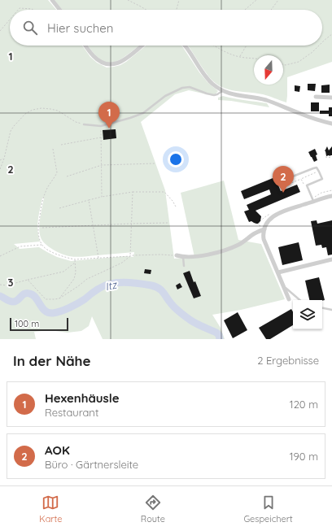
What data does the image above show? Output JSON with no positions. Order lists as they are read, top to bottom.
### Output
{
  "water": ["Itz"],
  "scale_bar": "100 m",
  "north": "bottom",
  "page": {
    "search": "Hier suchen",
    "pins": ["1", "2"],
    "scale": "100 m",
    "heading": ["In der Nähe", "2 Ergebnisse"],
    "list": [
      {
        "mark": "1",
        "name": "Hexenhäusle",
        "note": "Restaurant",
        "value": "120 m"
      },
      {
        "mark": "2",
        "name": "AOK",
        "note": "Büro · Gärtnersleite",
        "value": "190 m"
      }
    ],
    "nav": ["Karte", "Route", "Gespeichert"]
  },
  "grid": {
    "rows": ["1", "2", "3"]
  }
}
